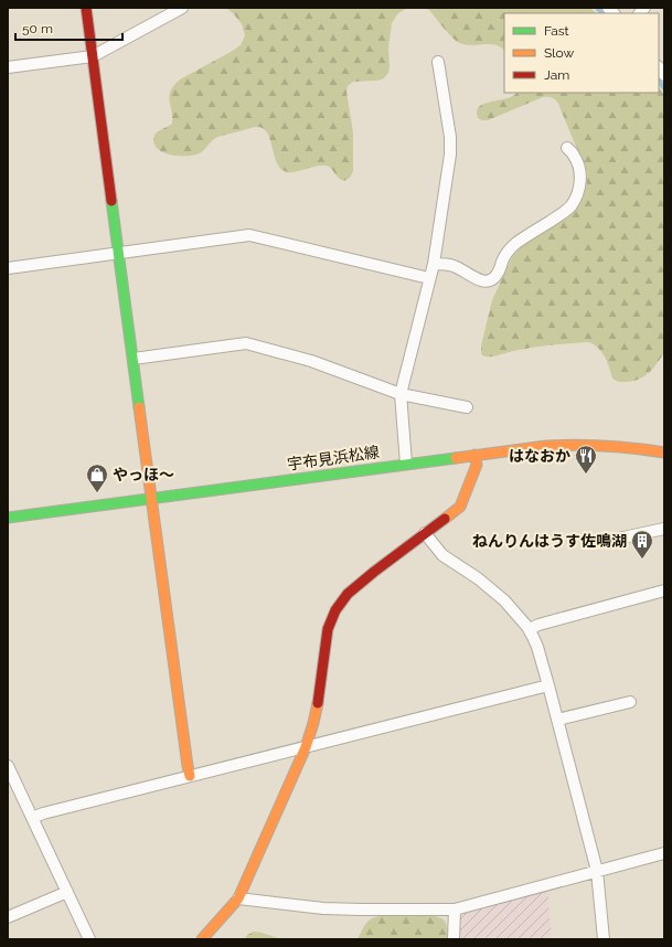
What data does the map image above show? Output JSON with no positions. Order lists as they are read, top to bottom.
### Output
{
  "streets": {
    "street": ["宇布見浜松線"]
  },
  "places": {
    "restaurant": ["はなおか"],
    "shop": ["やっほ～"],
    "building": ["ねんりんはうす佐鳴湖"]
  },
  "legend": ["Fast", "Slow", "Jam"],
  "scale_bar": "50 m"
}
